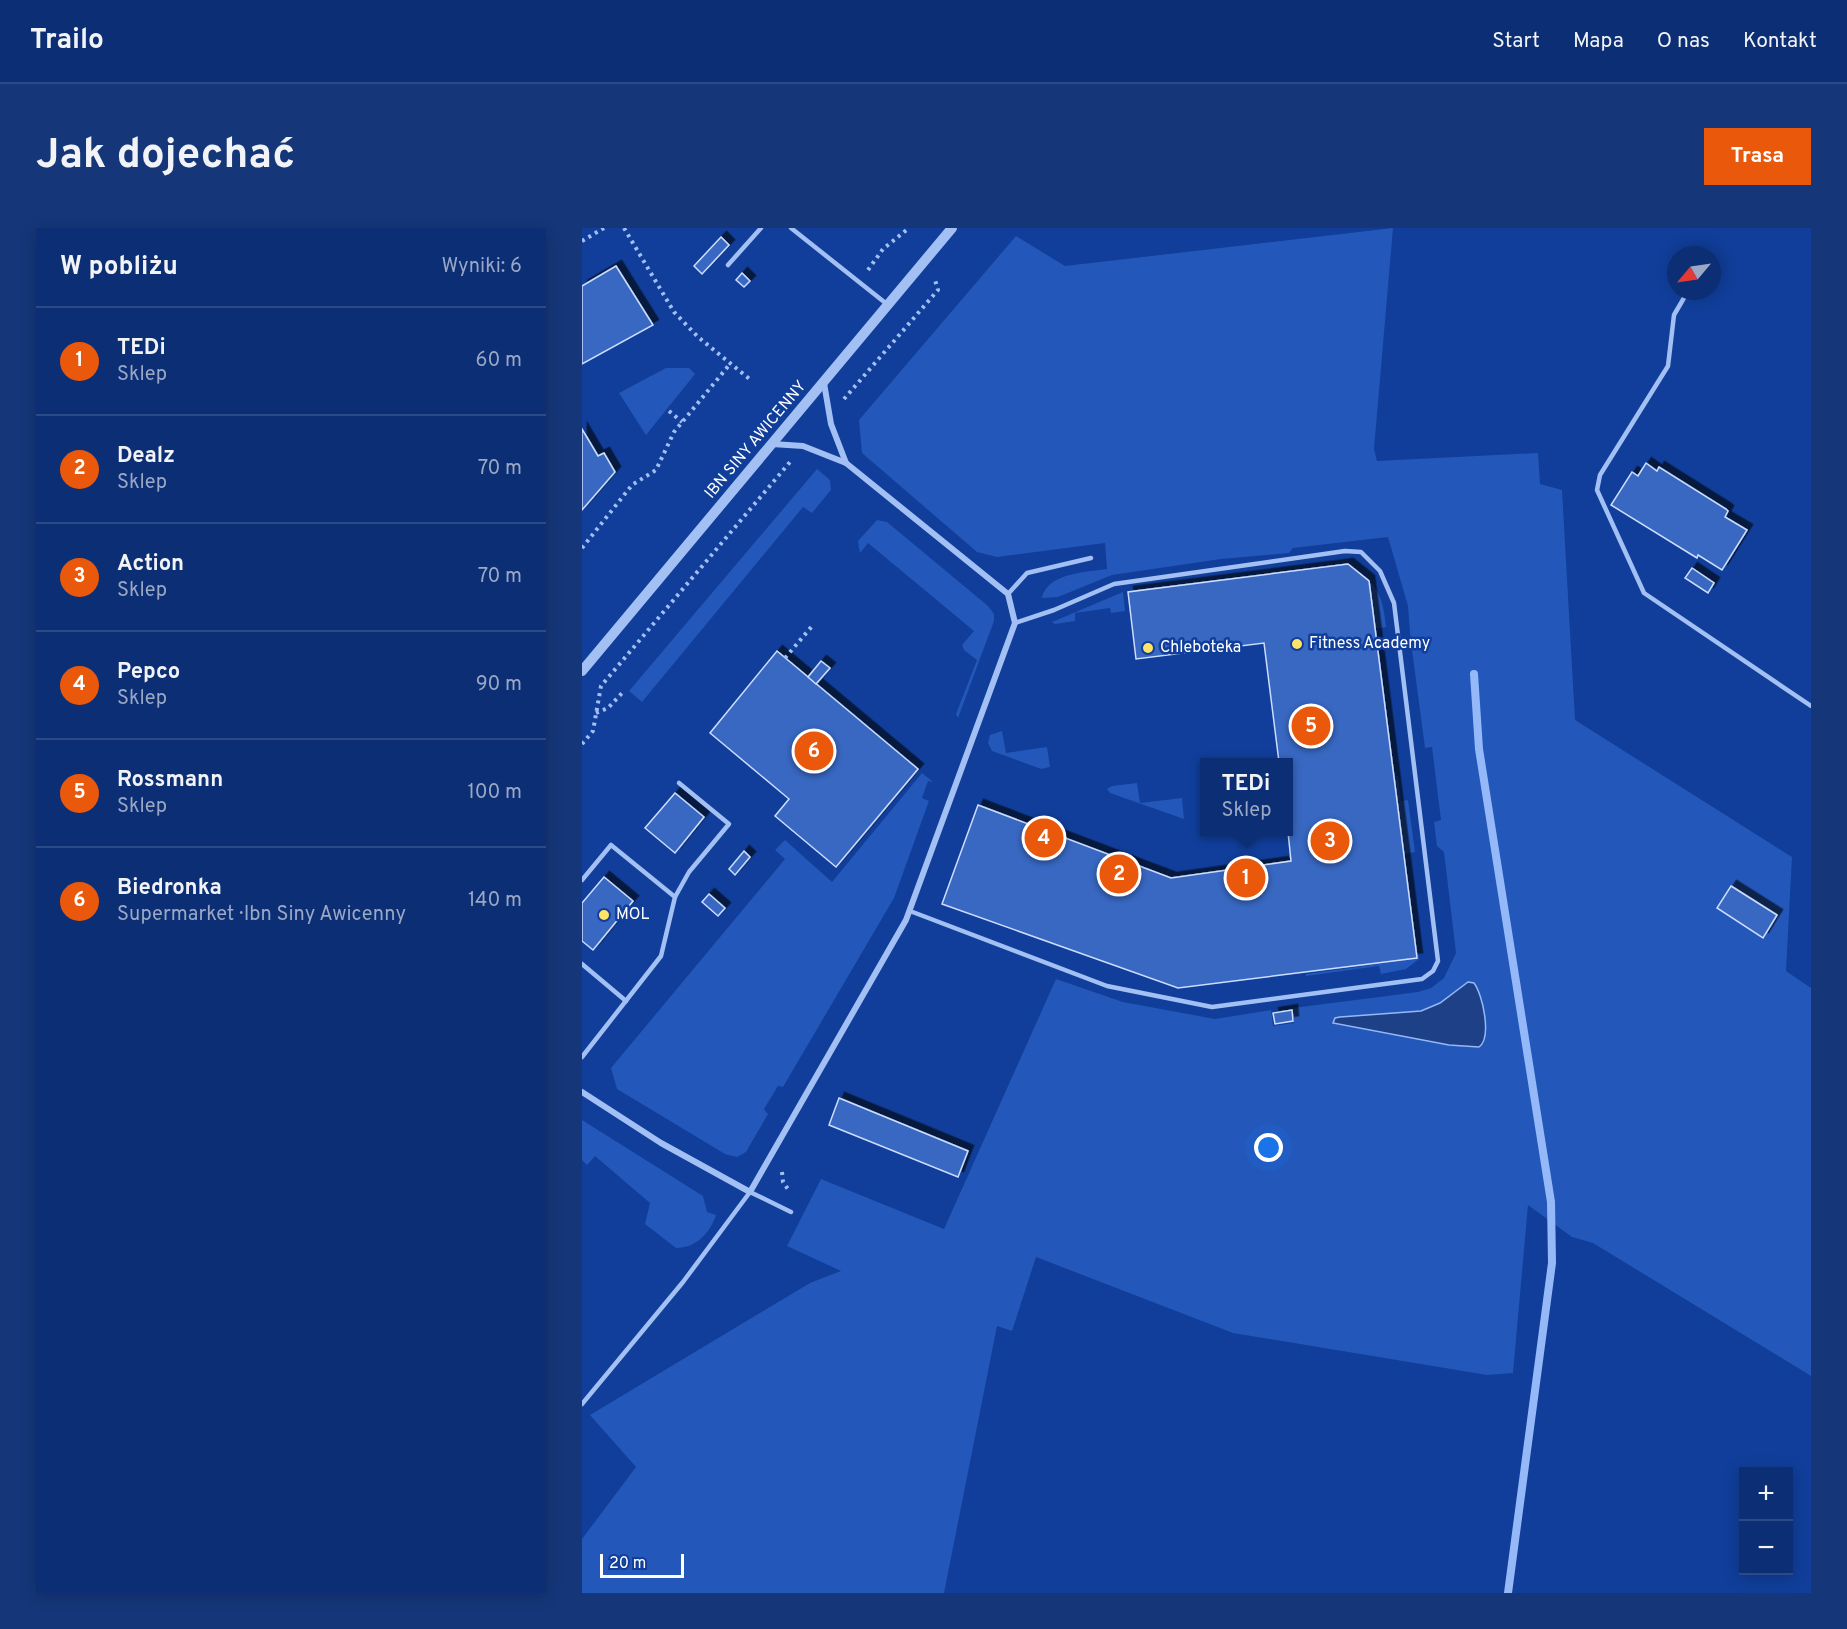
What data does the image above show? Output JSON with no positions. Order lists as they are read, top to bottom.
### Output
{
  "streets": {
    "street": ["IBN SINY AWICENNY"]
  },
  "places": ["Fitness Academy", "Chleboteka", "MOL"],
  "scale_bar": "20 m",
  "north": "bottom left",
  "page": {
    "header": "Trailo",
    "nav": [
      "Start",
      "Mapa",
      "O nas",
      "Kontakt"
    ],
    "buttons": "Trasa",
    "title": "Jak dojechać",
    "heading": ["W pobliżu", "Wyniki: 6"],
    "list": [
      {
        "mark": "1",
        "name": "TEDi",
        "note": "Sklep",
        "value": "60 m"
      },
      {
        "mark": "2",
        "name": "Dealz",
        "note": "Sklep",
        "value": "70 m"
      },
      {
        "mark": "3",
        "name": "Action",
        "note": "Sklep",
        "value": "70 m"
      },
      {
        "mark": "4",
        "name": "Pepco",
        "note": "Sklep",
        "value": "90 m"
      },
      {
        "mark": "5",
        "name": "Rossmann",
        "note": "Sklep",
        "value": "100 m"
      },
      {
        "mark": "6",
        "name": "Biedronka",
        "note": "Supermarket · Ibn Siny Awicenny",
        "value": "140 m"
      }
    ],
    "pins": [
      "5",
      "6",
      "4",
      "3",
      "2",
      "1"
    ],
    "popup": ["TEDi", "Sklep"],
    "map_buttons": ["+", "−"],
    "scale": "20 m"
  }
}
